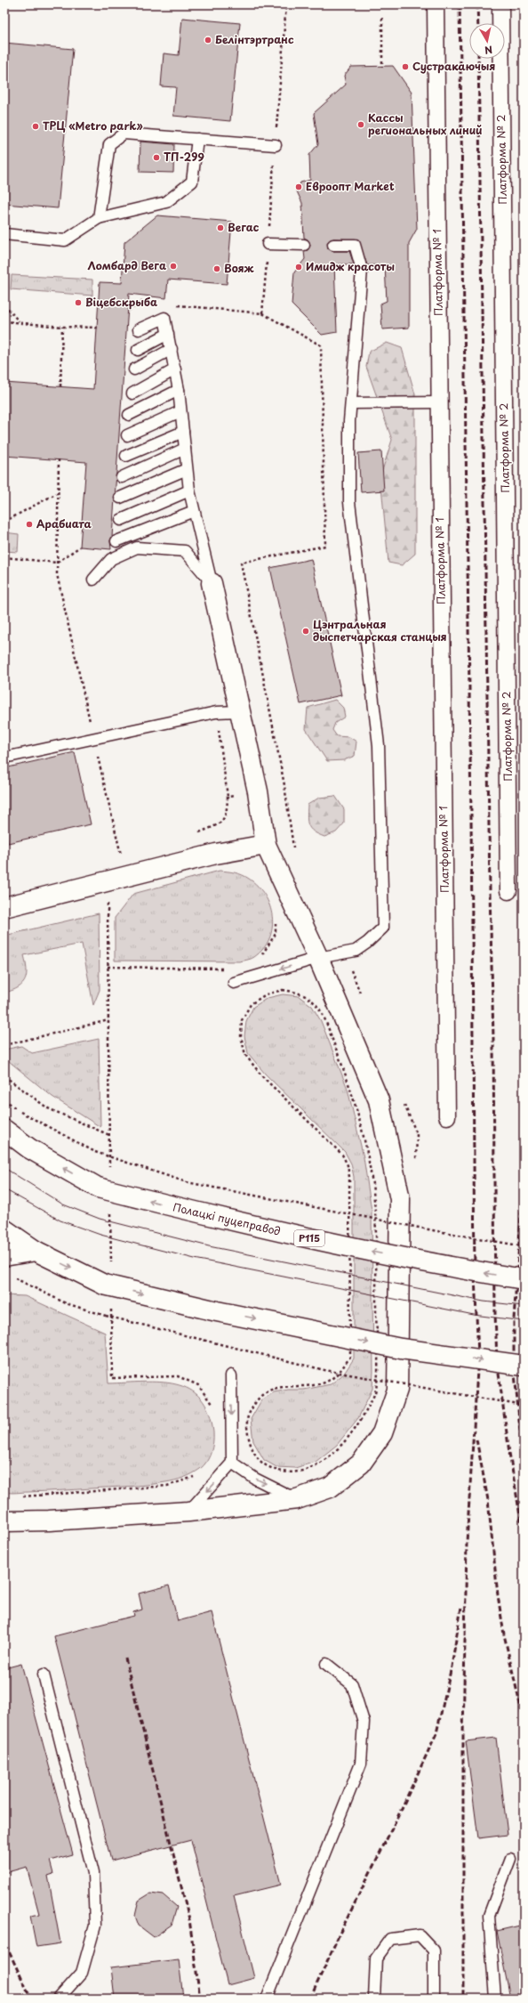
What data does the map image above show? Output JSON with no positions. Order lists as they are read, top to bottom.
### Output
{
  "streets": {
    "main road": ["Полацкі пуцеправод", "Р115"],
    "street": ["Платформа № 2", "Платформа № 1"]
  },
  "places": [
    "Белінтэртранс",
    "Сустракаючыя",
    "Кассы региональных линий",
    "ТРЦ «Metro park»",
    "ТП-299",
    "Евроопт Market",
    "Вегас",
    "Ломбард Вега",
    "Имидж красоты",
    "Вояж",
    "Віцебскрыба",
    "Арабиата",
    "Цэнтральная дыспетчарская станцыя"
  ],
  "north": "bottom"
}
